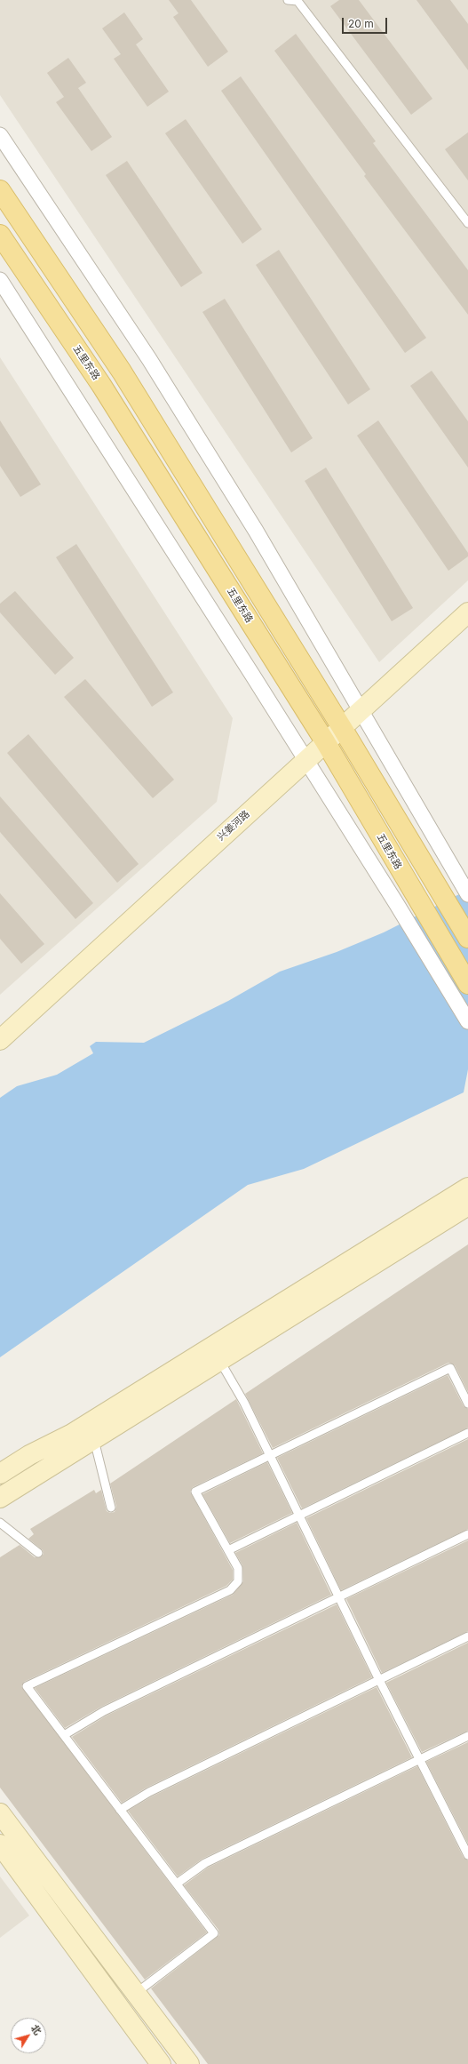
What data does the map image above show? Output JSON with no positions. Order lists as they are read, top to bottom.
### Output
{
  "streets": {
    "main road": ["五里东路"],
    "street": ["兴姜河路"]
  },
  "crossings": [
    ["五里东路", "兴姜河路"]
  ],
  "scale_bar": "20 m",
  "north": "top right"
}
